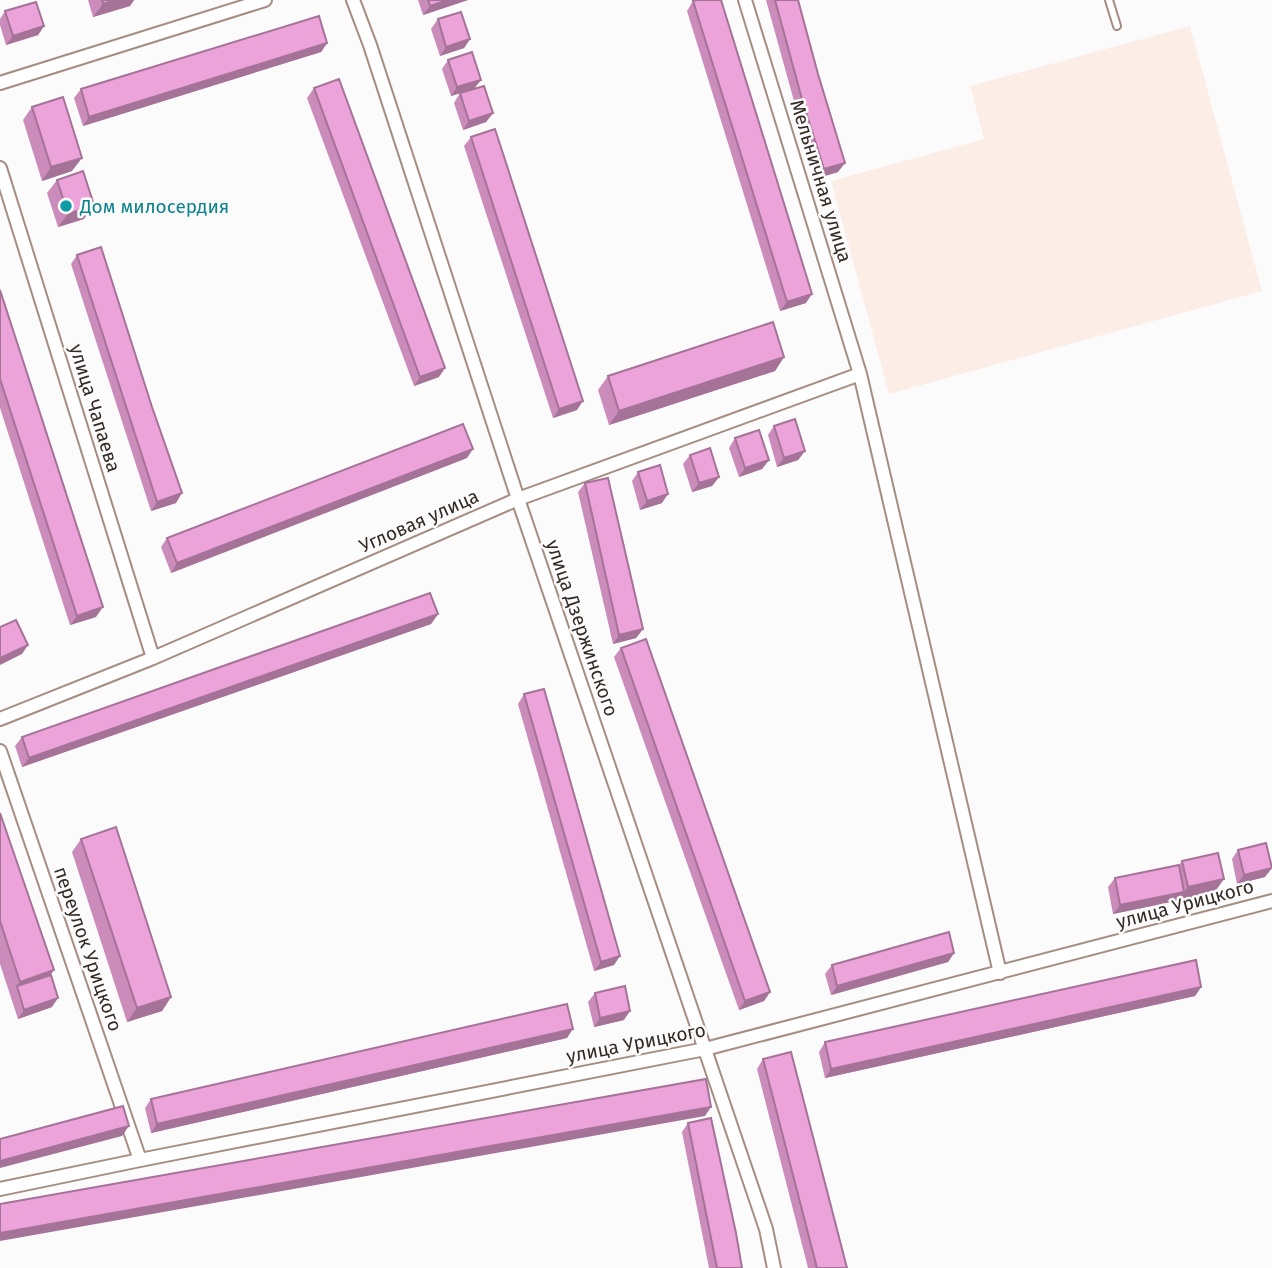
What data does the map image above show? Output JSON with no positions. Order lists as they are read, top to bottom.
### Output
{
  "streets": {
    "street": [
      "Мельничная улица",
      "улица Чапаева",
      "Угловая улица",
      "улица Дзержинского",
      "улица Урицкого",
      "переулок Урицкого"
    ]
  },
  "crossings": [
    ["Мельничная улица", "Угловая улица"],
    ["Мельничная улица", "улица Урицкого"],
    ["улица Чапаева", "Угловая улица"],
    ["Угловая улица", "улица Дзержинского"],
    ["улица Дзержинского", "улица Урицкого"],
    ["улица Урицкого", "переулок Урицкого"]
  ],
  "places": ["Дом милосердия"]
}
